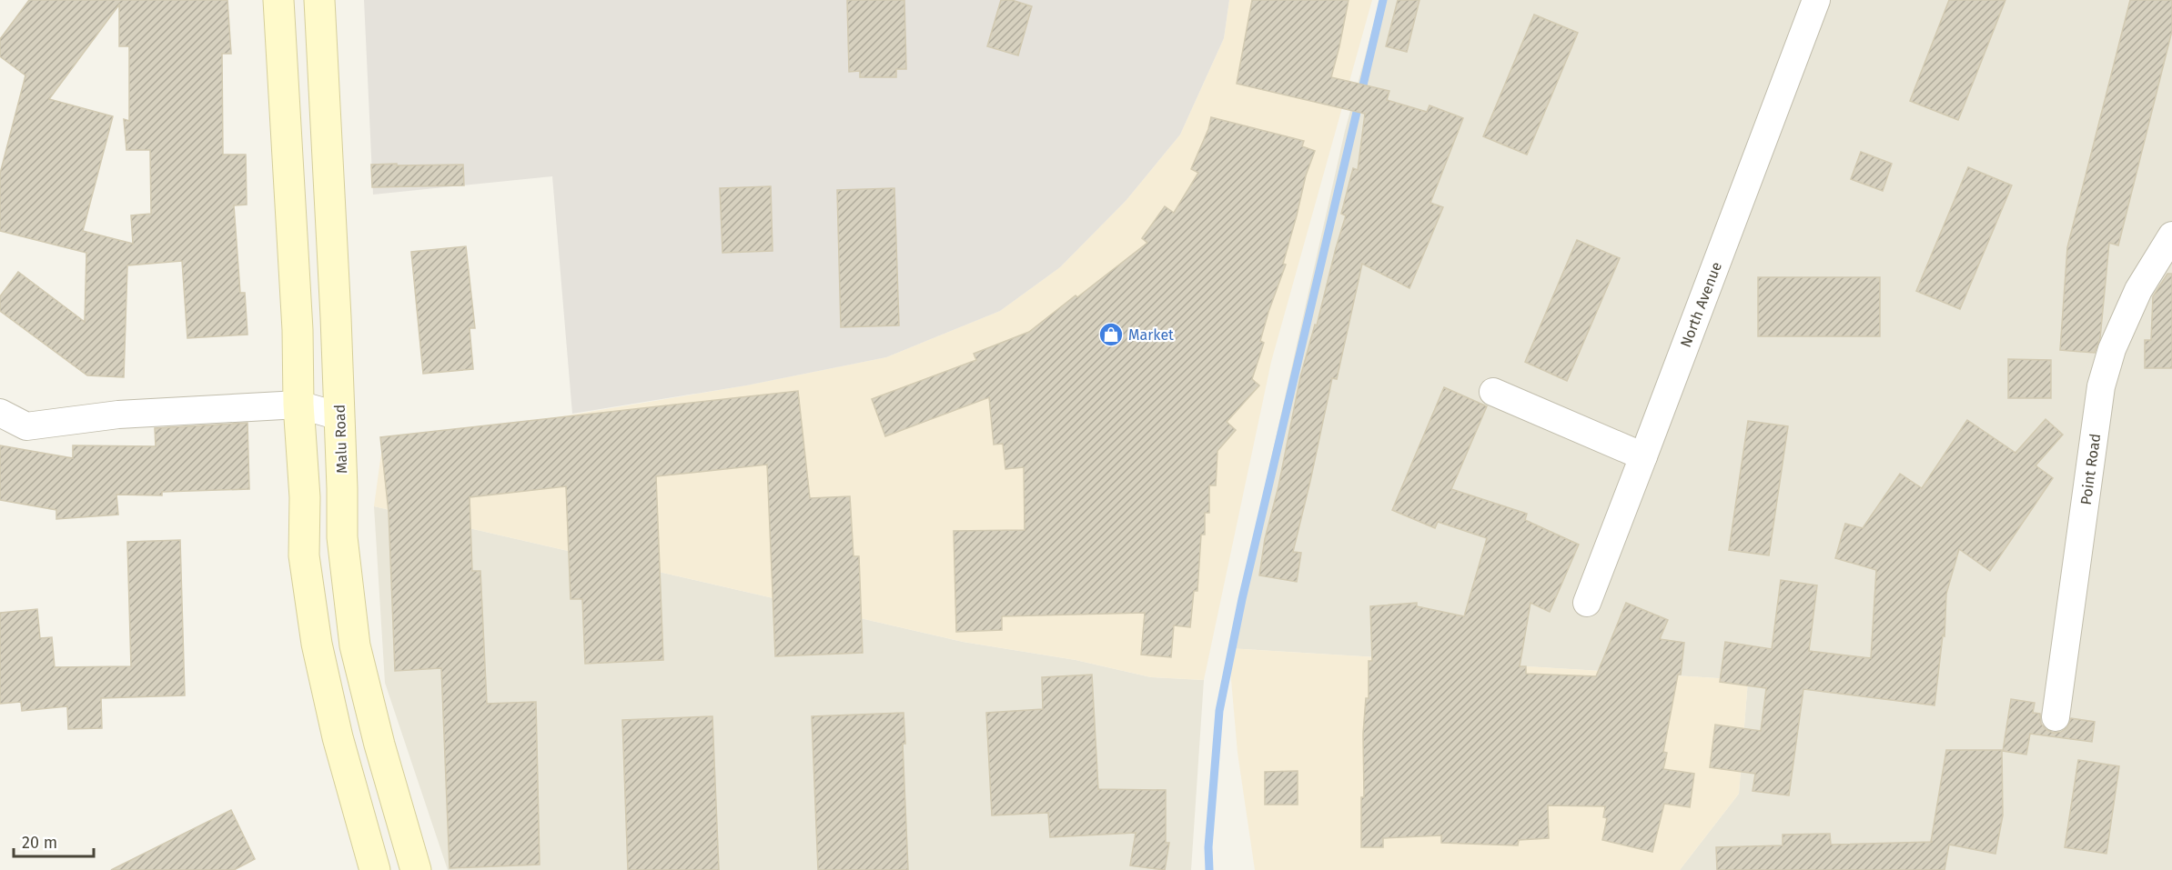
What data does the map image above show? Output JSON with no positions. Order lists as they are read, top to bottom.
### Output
{
  "streets": {
    "main road": ["Malu Road"],
    "street": ["North Avenue", "Point Road"]
  },
  "places": {
    "shop": ["Market"]
  },
  "scale_bar": "20 m"
}
